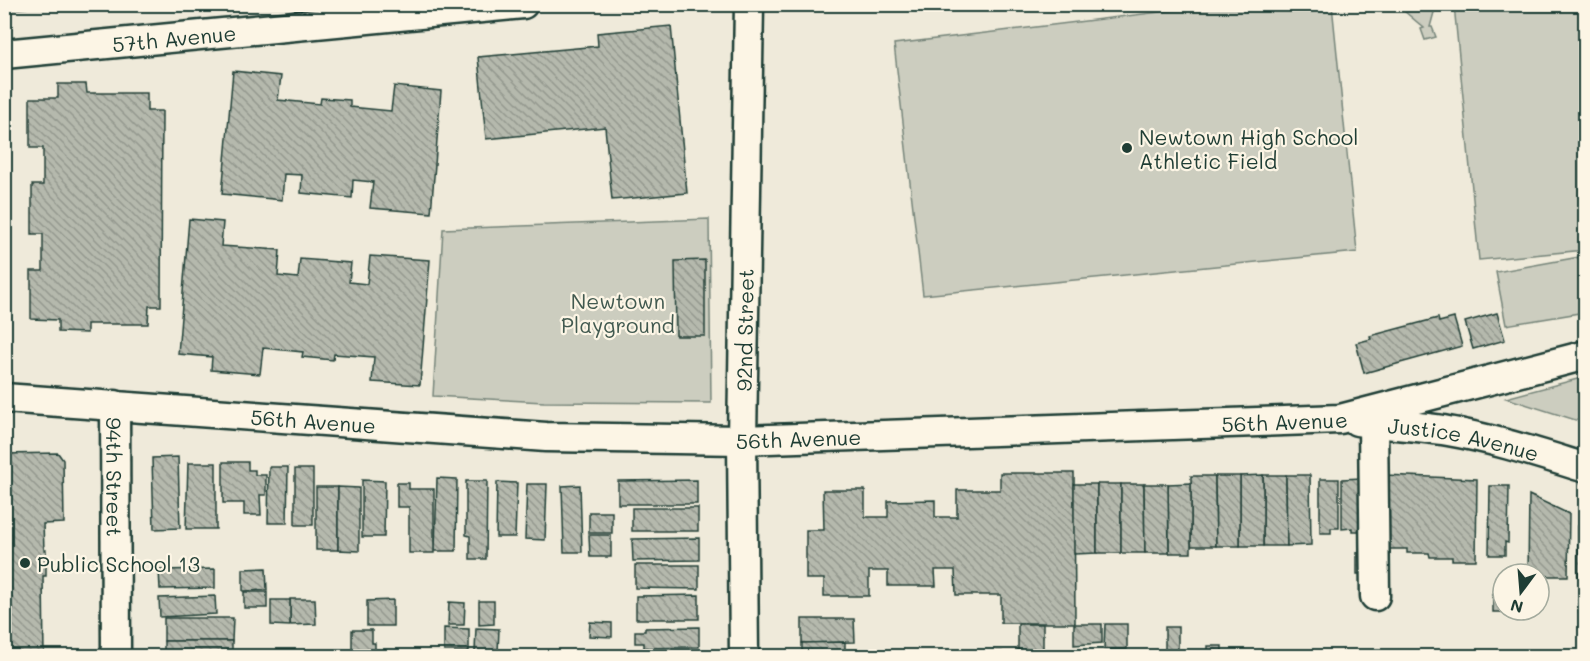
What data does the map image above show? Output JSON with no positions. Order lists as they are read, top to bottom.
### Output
{
  "streets": {
    "street": [
      "57th Avenue",
      "92nd Street",
      "56th Avenue",
      "Justice Avenue",
      "94th Street"
    ]
  },
  "crossings": [
    ["92nd Street", "56th Avenue"],
    ["56th Avenue", "Justice Avenue"],
    ["56th Avenue", "94th Street"]
  ],
  "parks": ["Newtown Playground"],
  "places": ["Newtown High School Athletic Field", "Public School 13"],
  "north": "bottom"
}
